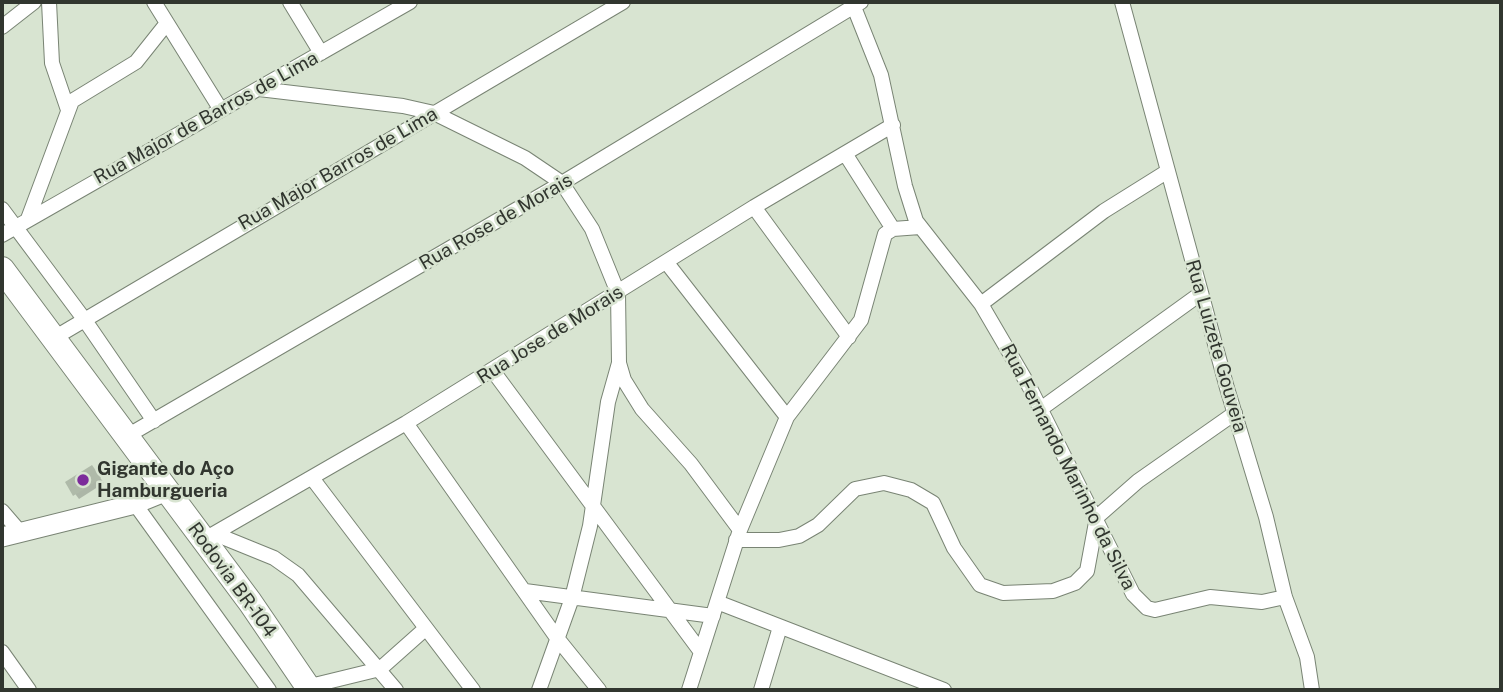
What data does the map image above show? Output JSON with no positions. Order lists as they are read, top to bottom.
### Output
{
  "streets": {
    "highway": ["Rodovia BR-104"],
    "street": [
      "Rua Major de Barros de Lima",
      "Rua Major Barros de Lima",
      "Rua Rose de Morais",
      "Rua Jose de Morais",
      "Rua Luizete Gouveia",
      "Rua Fernando Marinho da Silva"
    ]
  },
  "crossings": [
    ["Rua Major Barros de Lima", "Rodovia BR-104"],
    ["Rua Rose de Morais", "Rua Fernando Marinho da Silva"],
    ["Rua Rose de Morais", "Rodovia BR-104"],
    ["Rua Jose de Morais", "Rua Fernando Marinho da Silva"],
    ["Rua Jose de Morais", "Rodovia BR-104"],
    ["Rua Luizete Gouveia", "Rua Fernando Marinho da Silva"]
  ],
  "places": ["Gigante do Aço Hamburgueria"]
}
